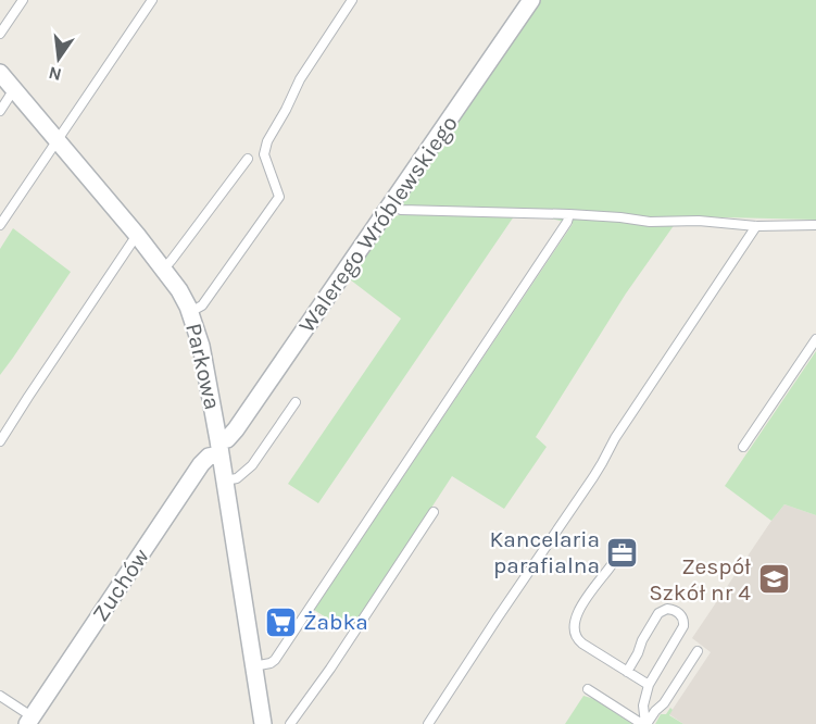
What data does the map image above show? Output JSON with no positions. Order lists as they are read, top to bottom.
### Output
{
  "streets": {
    "street": ["Walerego Wróblewskiego", "Parkowa", "Zuchów"]
  },
  "crossings": [
    ["Walerego Wróblewskiego", "Parkowa"],
    ["Walerego Wróblewskiego", "Zuchów"],
    ["Parkowa", "Zuchów"]
  ],
  "places": {
    "office": ["Kancelaria parafialna"],
    "school or university": ["Zespół Szkół nr 4"],
    "supermarket": ["Żabka"]
  },
  "north": "bottom"
}
